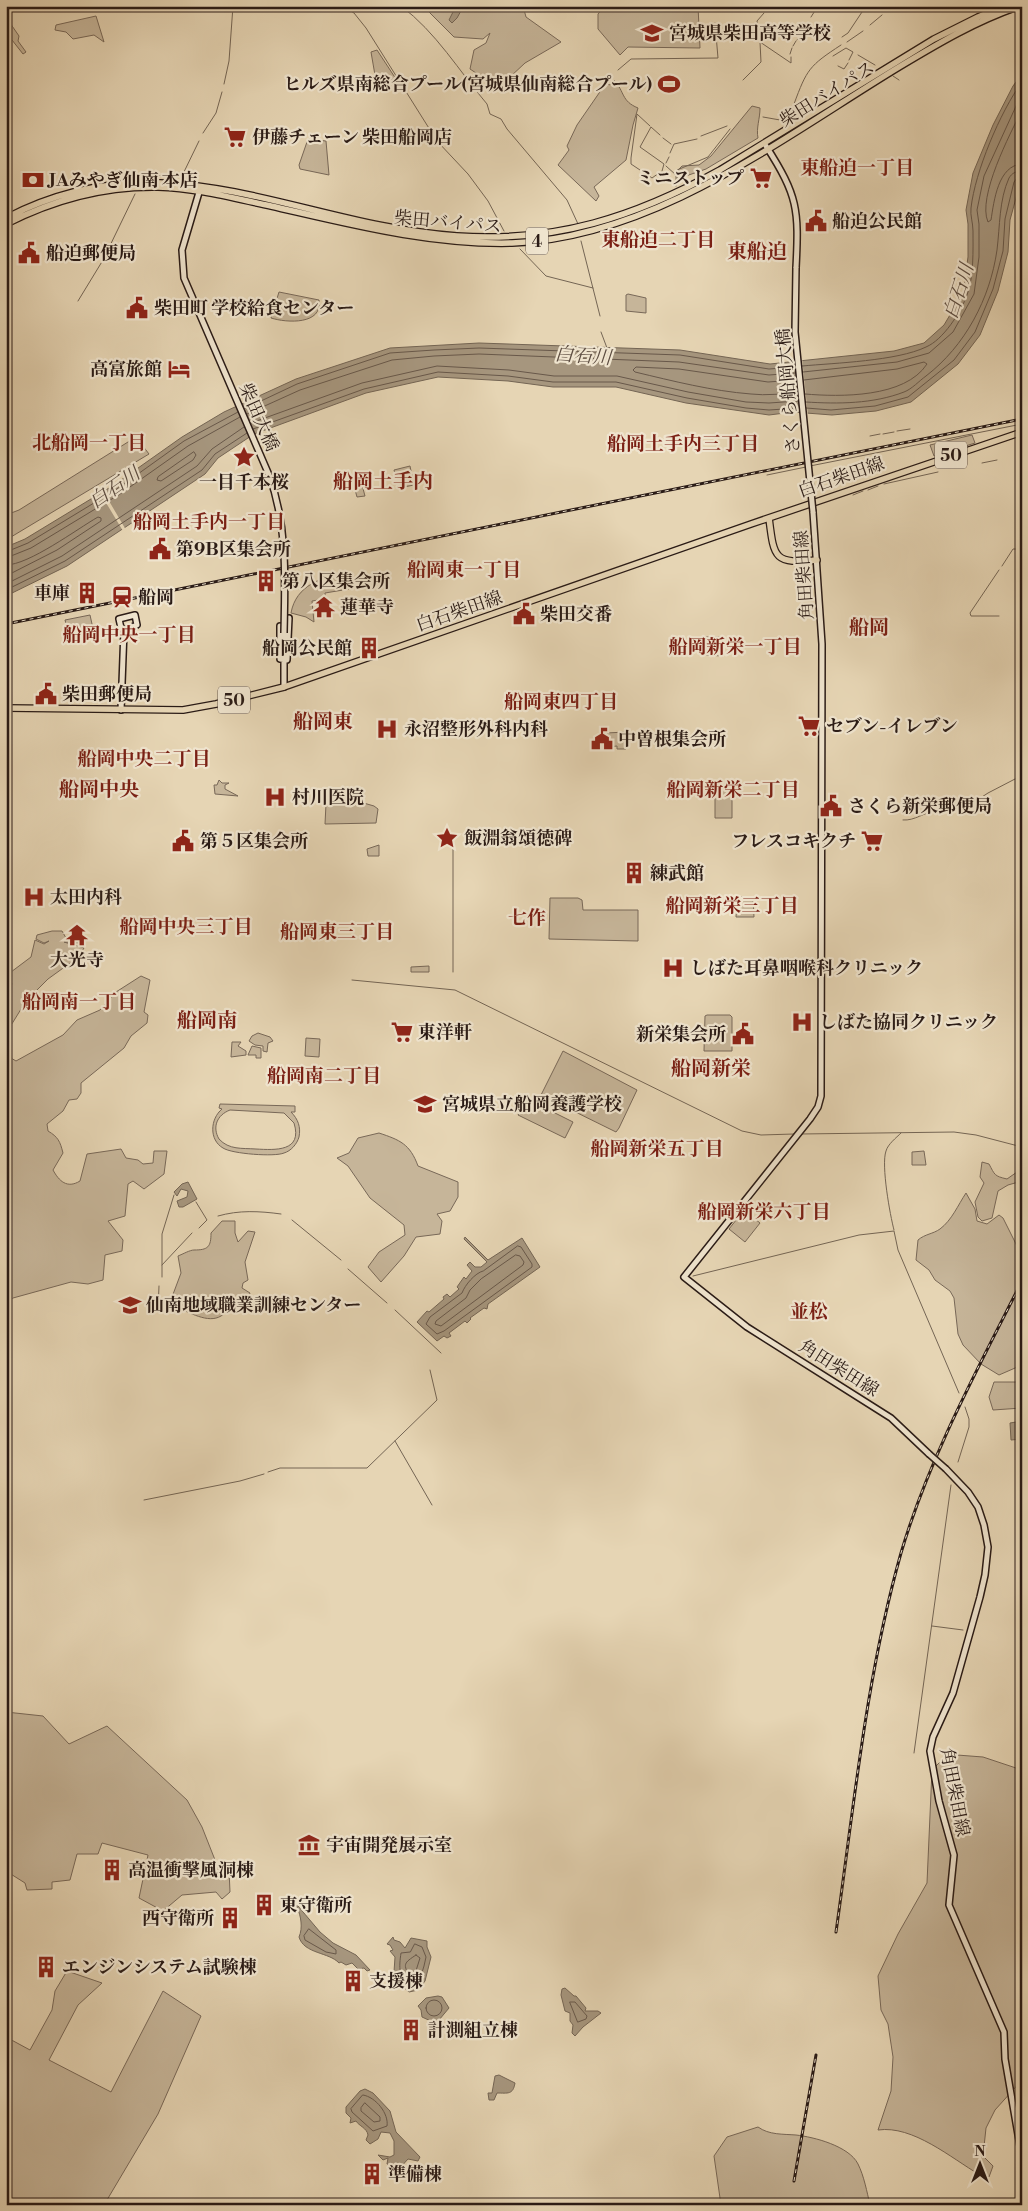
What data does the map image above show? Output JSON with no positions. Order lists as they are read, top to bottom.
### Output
{
  "streets": {
    "main road": [
      "柴田バイパス",
      "4",
      "さくら船岡大橋",
      "柴田大橋",
      "50",
      "白石柴田線",
      "角田柴田線"
    ]
  },
  "crossings": [
    ["柴田バイパス", "さくら船岡大橋"],
    ["柴田バイパス", "柴田大橋"],
    ["さくら船岡大橋", "角田柴田線"]
  ],
  "districts": [
    "東船迫一丁目",
    "東船迫二丁目",
    "東船迫",
    "北船岡一丁目",
    "船岡土手内三丁目",
    "船岡土手内",
    "船岡土手内一丁目",
    "船岡東一丁目",
    "船岡",
    "船岡中央一丁目",
    "船岡新栄一丁目",
    "船岡東四丁目",
    "船岡東",
    "船岡中央二丁目",
    "船岡中央",
    "船岡新栄二丁目",
    "船岡新栄三丁目",
    "七作",
    "船岡中央三丁目",
    "船岡東三丁目",
    "船岡南一丁目",
    "船岡南",
    "船岡新栄",
    "船岡南二丁目",
    "船岡新栄五丁目",
    "船岡新栄六丁目",
    "並松"
  ],
  "water": ["白石川"],
  "places": {
    "school or university": ["宮城県柴田高等学校", "宮城県立船岡養護学校", "仙南地域職業訓練センター"],
    "sports": ["ヒルズ県南総合プール(宮城県仙南総合プール)"],
    "supermarket": [
      "伊藤チェーン 柴田船岡店",
      "ミニストップ",
      "セブン-イレブン",
      "フレスコキクチ",
      "東洋軒"
    ],
    "bank": ["JAみやぎ仙南 本店"],
    "public building": [
      "船迫公民館",
      "船迫郵便局",
      "柴田町 学校給食センター",
      "第9B区集会所",
      "柴田交番",
      "柴田郵便局",
      "中曽根集会所",
      "さくら新栄郵便局",
      "第５区集会所",
      "新栄集会所"
    ],
    "hotel": ["高富旅館"],
    "place": ["一目千本桜", "飯淵翁頌徳碑"],
    "building": [
      "第八区集会所",
      "車庫",
      "船岡公民館",
      "練武館",
      "高温衝撃風洞棟",
      "東守衛所",
      "西守衛所",
      "エンジンシステム試験棟",
      "支援棟",
      "計測組立棟",
      "準備棟"
    ],
    "station": ["船岡"],
    "temple": ["蓮華寺", "大光寺"],
    "hospital": [
      "永沼整形外科内科",
      "村川医院",
      "太田内科",
      "しばた耳鼻咽喉科クリニック",
      "しばた協同クリニック"
    ],
    "museum": ["宇宙開発展示室"]
  },
  "north": "top"
}
